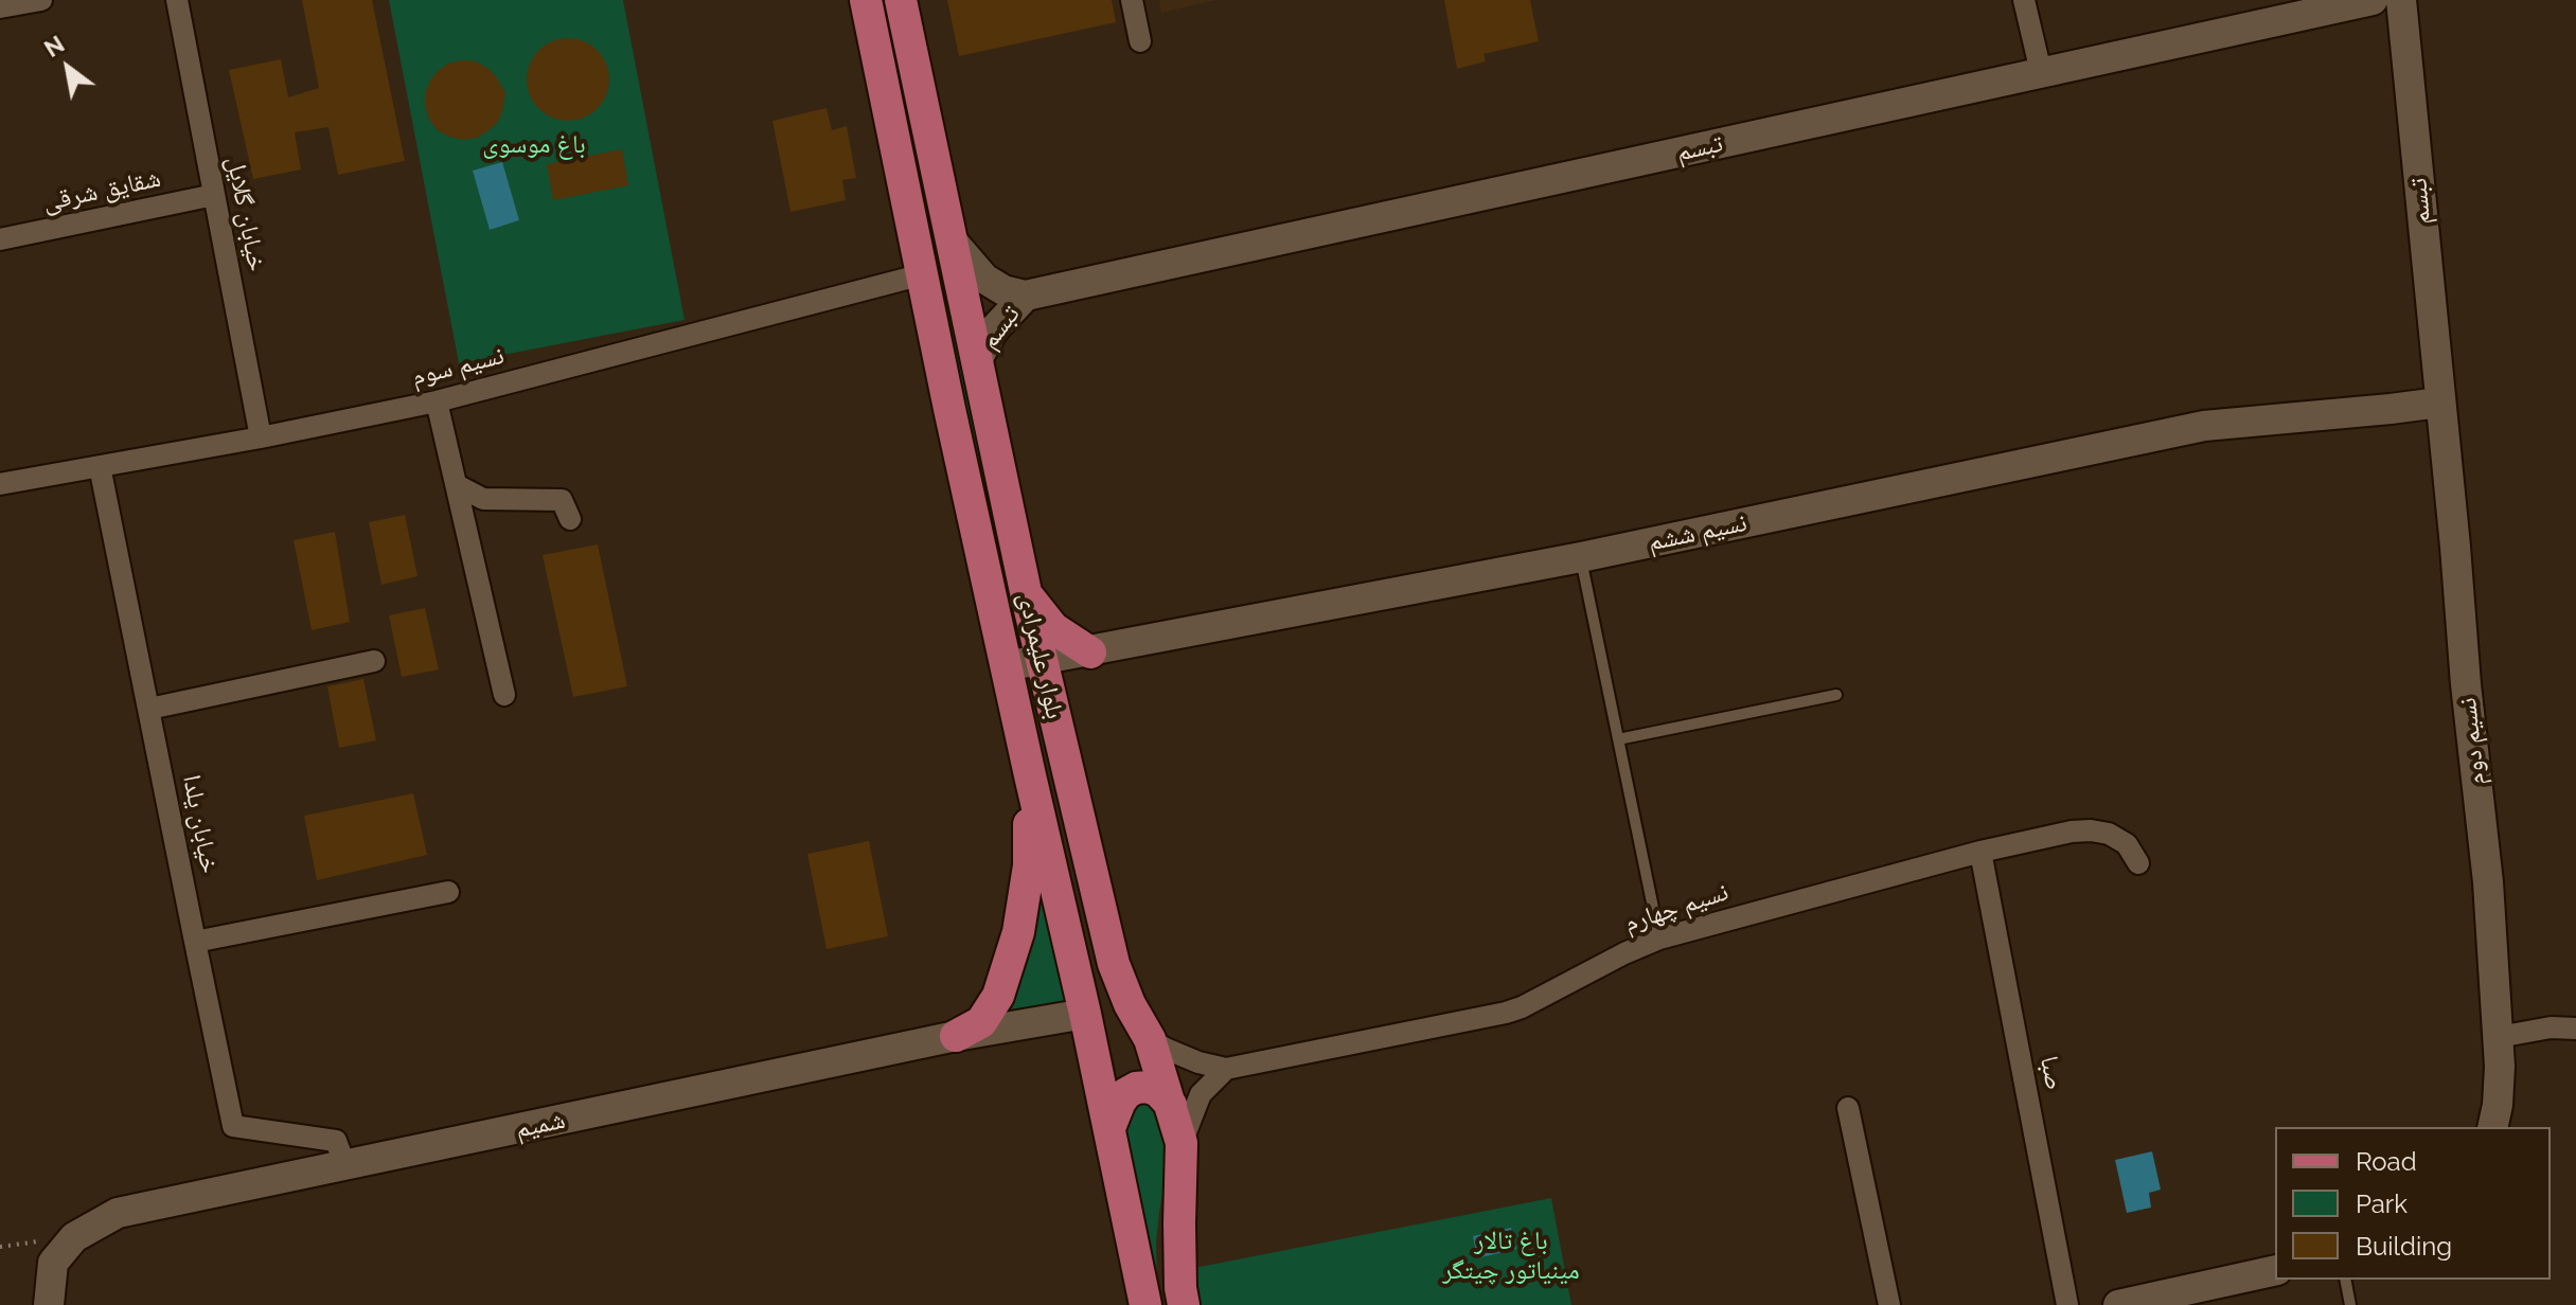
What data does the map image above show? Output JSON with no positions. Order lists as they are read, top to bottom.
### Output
{
  "streets": {
    "main road": ["بلوار علیمرادی"],
    "street": [
      "تبسم",
      "شقایق شرقی",
      "خیابان گلایل",
      "نسیم سوم",
      "نسیم ششم",
      "نسیم دوم",
      "خیابان یلدا",
      "نسیم چهارم",
      "صبا",
      "شمیم"
    ]
  },
  "crossings": [
    ["تبسم", "نسیم ششم"],
    ["تبسم", "بلوار علیمرادی"],
    ["تبسم", "نسیم دوم"],
    ["شقایق شرقی", "خیابان گلایل"],
    ["خیابان گلایل", "نسیم سوم"],
    ["نسیم سوم", "بلوار علیمرادی"],
    ["نسیم سوم", "خیابان یلدا"],
    ["نسیم ششم", "بلوار علیمرادی"],
    ["نسیم ششم", "نسیم دوم"],
    ["بلوار علیمرادی", "نسیم چهارم"],
    ["بلوار علیمرادی", "شمیم"],
    ["خیابان یلدا", "شمیم"],
    ["نسیم چهارم", "صبا"]
  ],
  "parks": ["باغ موسوی", "باغ تالار مینیاتور چیتگر"],
  "legend": ["Road", "Park", "Building"],
  "north": "top left"
}
